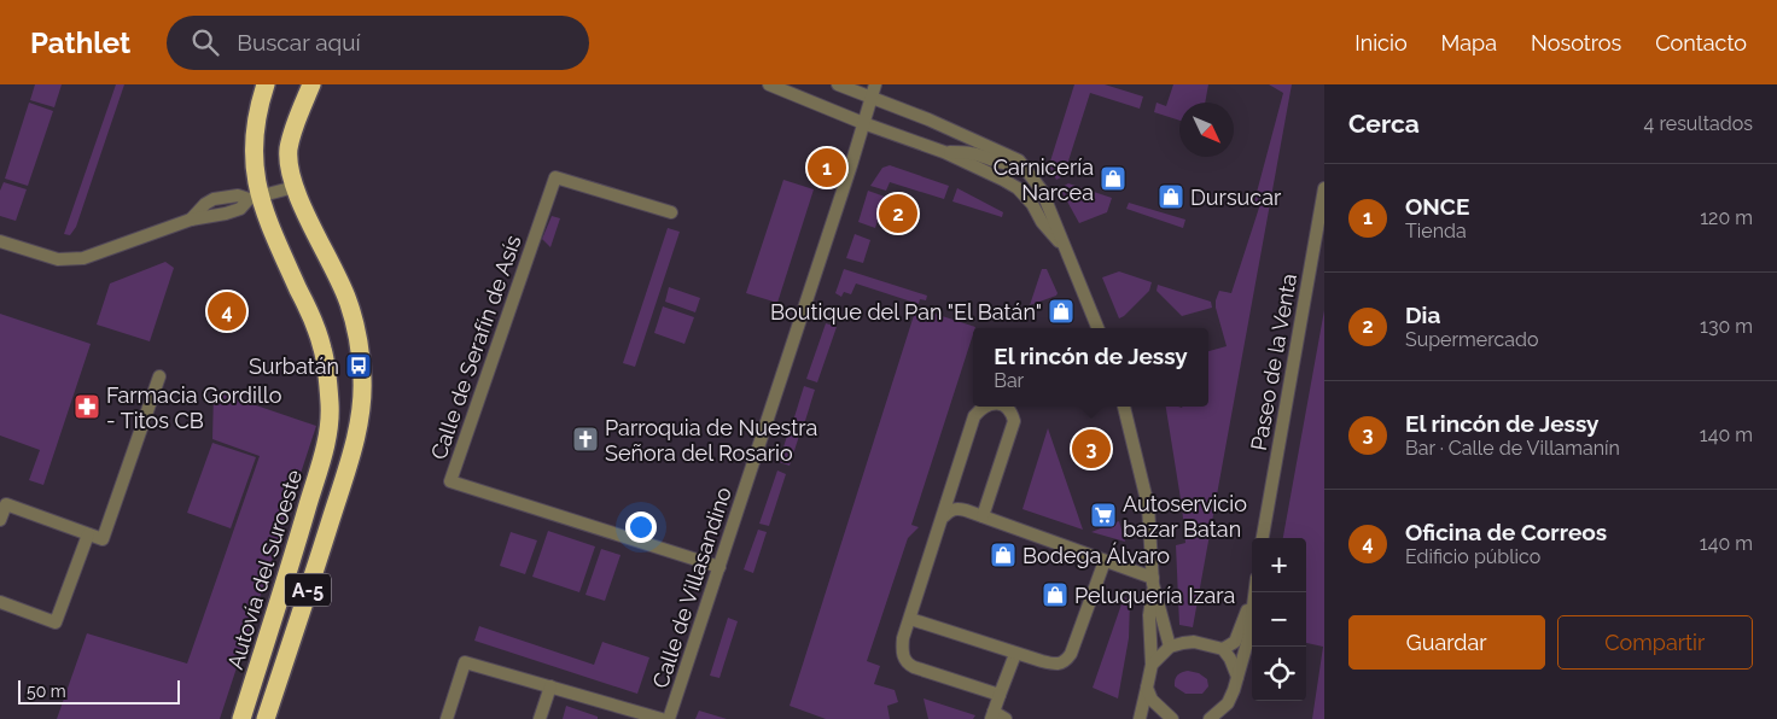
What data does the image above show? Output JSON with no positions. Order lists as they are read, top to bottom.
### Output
{
  "streets": {
    "highway": ["Autovía del Suroeste", "A-5"],
    "street": ["Calle de Serafín de Asís", "Paseo de la Venta", "Calle de Villasandino"]
  },
  "crossings": [
    ["Calle de Serafín de Asís", "Calle de Villasandino"]
  ],
  "places": {
    "shop": [
      "Carnicería Narcea",
      "Dursucar",
      "Boutique del Pan \"El Batán\"",
      "Bodega Álvaro",
      "Peluquería Izara"
    ],
    "bus stop": ["Surbatán"],
    "pharmacy": ["Farmacia Gordillo - Titos CB"],
    "church": ["Parroquia de Nuestra Señora del Rosario"],
    "supermarket": ["Autoservicio bazar Batan"]
  },
  "scale_bar": "50 m",
  "north": "bottom right",
  "page": {
    "header": "Pathlet",
    "search": "Buscar aquí",
    "nav": [
      "Inicio",
      "Mapa",
      "Nosotros",
      "Contacto"
    ],
    "heading": ["Cerca", "4 resultados"],
    "pins": [
      "1",
      "2",
      "4",
      "3"
    ],
    "list": [
      {
        "mark": "1",
        "name": "ONCE",
        "note": "Tienda",
        "value": "120 m"
      },
      {
        "mark": "2",
        "name": "Dia",
        "note": "Supermercado",
        "value": "130 m"
      },
      {
        "mark": "3",
        "name": "El rincón de Jessy",
        "note": "Bar · Calle de Villamanín",
        "value": "140 m"
      },
      {
        "mark": "4",
        "name": "Oficina de Correos",
        "note": "Edificio público",
        "value": "140 m"
      }
    ],
    "popup": ["El rincón de Jessy", "Bar"],
    "map_buttons": ["+", "−"],
    "buttons": ["Guardar", "Compartir"],
    "scale": "50 m"
  }
}
